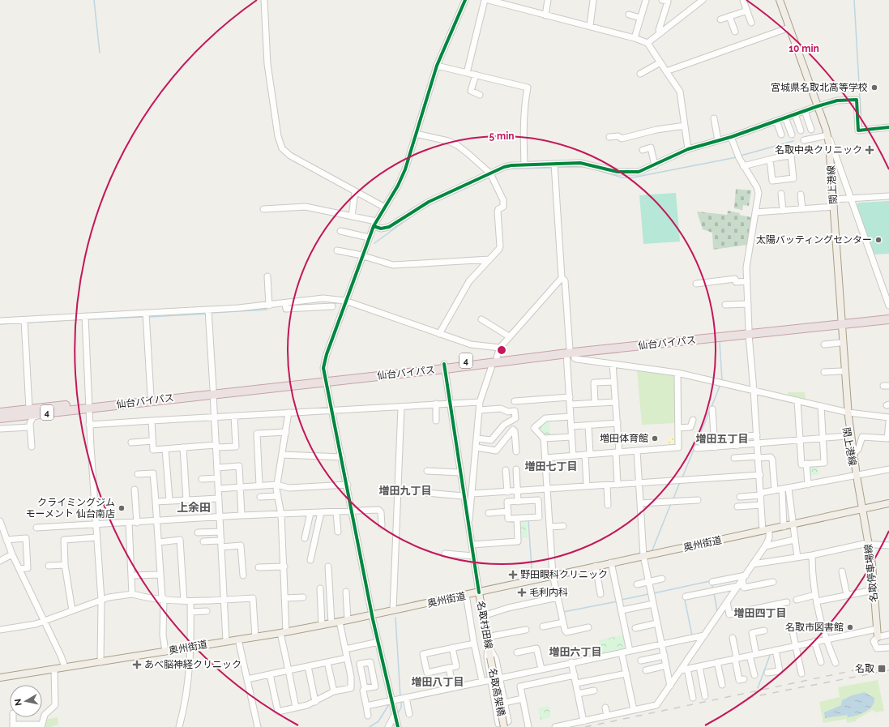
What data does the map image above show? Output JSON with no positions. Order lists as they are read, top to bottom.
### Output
{
  "streets": {
    "highway": ["仙台バイパス", "4"],
    "main road": [
      "閖上港線",
      "奥州街道",
      "名取停車場線",
      "名取村田線",
      "名取高架橋"
    ]
  },
  "crossings": [
    ["閖上港線", "仙台バイパス"],
    ["閖上港線", "奥州街道"],
    ["閖上港線", "名取停車場線"],
    ["奥州街道", "名取停車場線"],
    ["奥州街道", "名取村田線"],
    ["名取村田線", "名取高架橋"]
  ],
  "districts": [
    "増田五丁目",
    "増田七丁目",
    "増田九丁目",
    "上余田",
    "増田四丁目",
    "増田六丁目",
    "増田八丁目"
  ],
  "places": {
    "other": [
      "宮城県名取北高等学校",
      "太陽バッティングセンター",
      "増田体育館",
      "クライミングジム モーメント 仙台南店",
      "名取市図書館"
    ],
    "health": [
      "名取中央クリニック",
      "野田眼科クリニック",
      "毛利内科",
      "あべ脳神経クリニック"
    ],
    "transit": ["名取"]
  },
  "north": "left",
  "rings": ["10 min", "5 min"]
}
